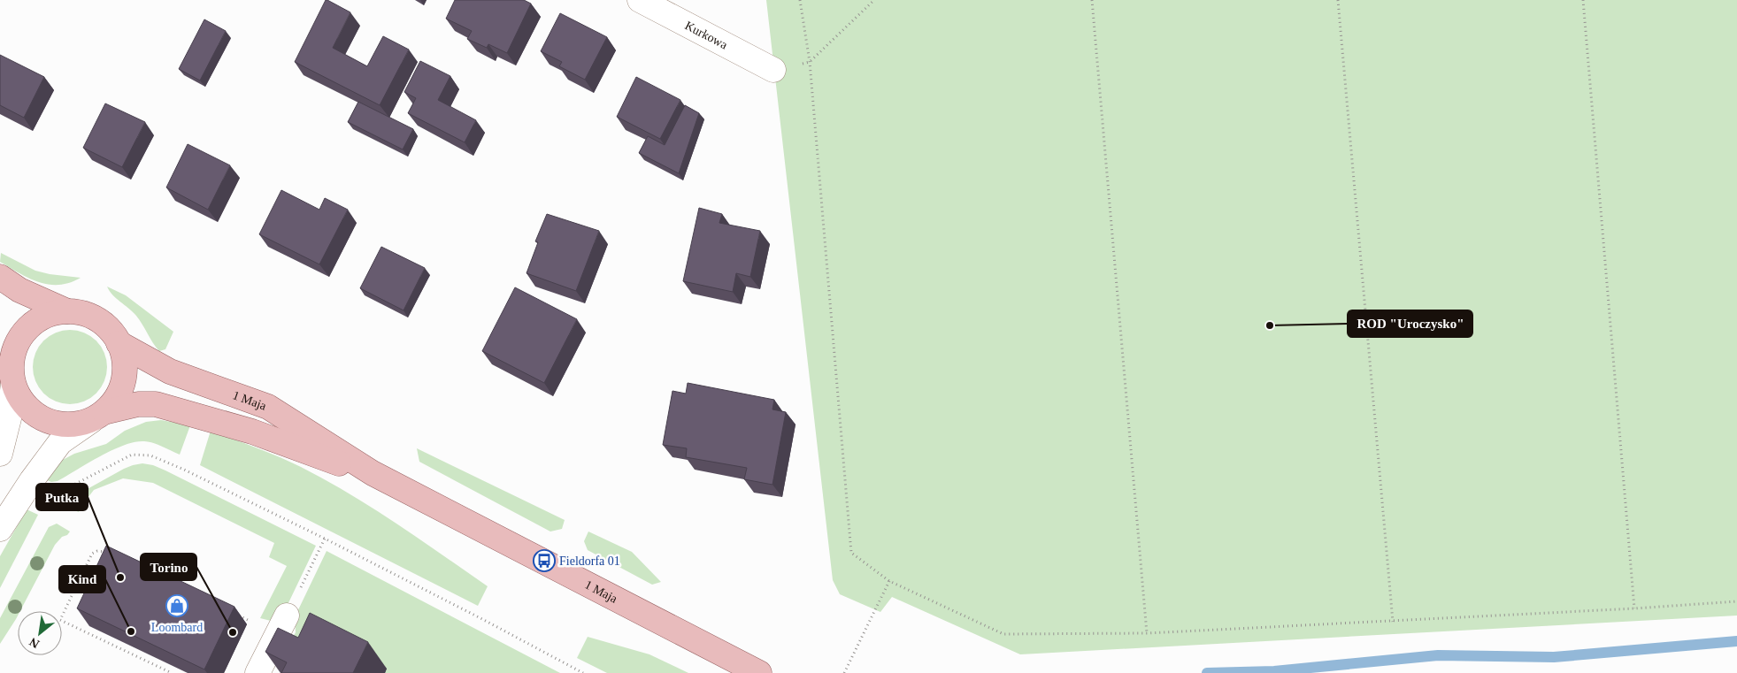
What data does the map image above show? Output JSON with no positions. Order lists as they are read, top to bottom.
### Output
{
  "streets": {
    "main road": ["1 Maja"],
    "street": ["Kurkowa"]
  },
  "places": {
    "other": [
      "ROD \"Uroczysko\"",
      "Putka",
      "Kind",
      "Torino"
    ],
    "bus stop": ["Fieldorfa 01"],
    "shop": ["Loombard"]
  },
  "north": "bottom left"
}
